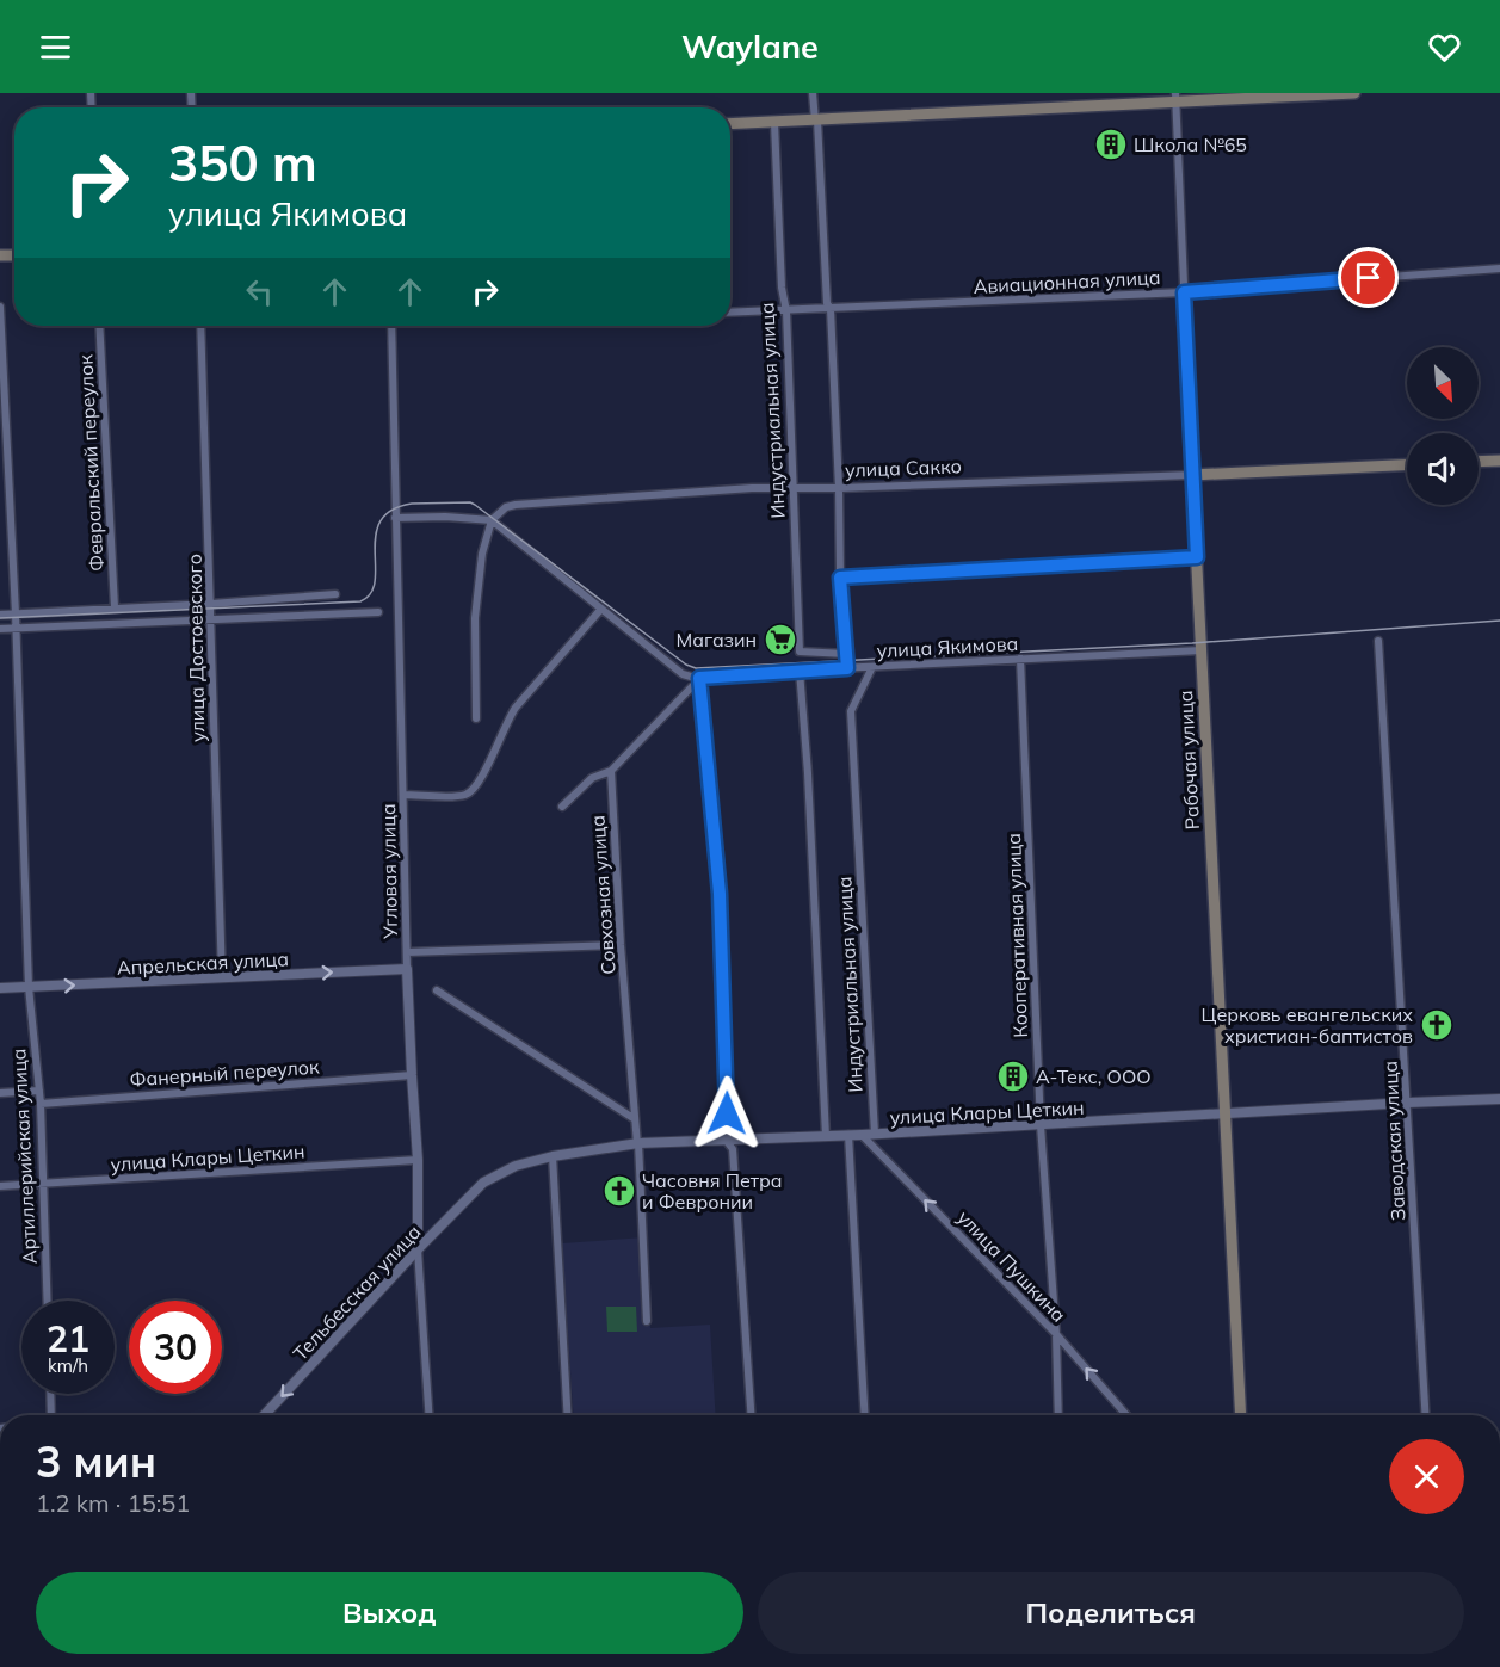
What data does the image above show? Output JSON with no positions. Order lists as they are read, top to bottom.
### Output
{
  "streets": {
    "main road": ["улица Сакко", "Рабочая улица"],
    "street": [
      "Авиационная улица",
      "Индустриальная улица",
      "Февральский переулок",
      "улица Якимова",
      "улица Достоевского",
      "Угловая улица",
      "Совхозная улица",
      "Кооперативная улица",
      "Апрельская улица",
      "Фанерный переулок",
      "улица Клары Цеткин",
      "Заводская улица",
      "Артиллерийская улица",
      "улица Пушкина",
      "Тельбесская улица"
    ]
  },
  "crossings": [
    ["Авиационная улица", "Индустриальная улица"],
    ["Авиационная улица", "Рабочая улица"],
    ["Индустриальная улица", "улица Сакко"],
    ["Индустриальная улица", "улица Якимова"],
    ["Индустриальная улица", "улица Клары Цеткин"],
    ["улица Сакко", "Рабочая улица"],
    ["улица Якимова", "Рабочая улица"],
    ["улица Якимова", "Кооперативная улица"],
    ["улица Достоевского", "Апрельская улица"],
    ["Рабочая улица", "улица Клары Цеткин"],
    ["Угловая улица", "Апрельская улица"],
    ["Угловая улица", "Фанерный переулок"],
    ["Угловая улица", "улица Клары Цеткин"],
    ["Угловая улица", "Тельбесская улица"],
    ["Совхозная улица", "улица Клары Цеткин"],
    ["Кооперативная улица", "улица Клары Цеткин"],
    ["Кооперативная улица", "улица Пушкина"],
    ["Апрельская улица", "Артиллерийская улица"],
    ["Фанерный переулок", "Артиллерийская улица"],
    ["улица Клары Цеткин", "Заводская улица"],
    ["улица Клары Цеткин", "Артиллерийская улица"],
    ["улица Клары Цеткин", "улица Пушкина"],
    ["улица Клары Цеткин", "Тельбесская улица"]
  ],
  "one_way": ["Апрельская улица", "улица Пушкина", "Тельбесская улица"],
  "places": {
    "building": ["Школа №65", "А-Текс, ООО"],
    "supermarket": ["Магазин"],
    "church": ["Церковь евангельских христиан-баптистов", "Часовня Петра и Февронии"]
  },
  "north": "bottom right",
  "page": {
    "header": "Waylane",
    "turn": ["350 m", "улица Якимова"],
    "speed": "21 km/h",
    "limit": "30",
    "heading": ["3 мин", "1.2 km · 15:51"],
    "buttons": ["Выход", "Поделиться"]
  }
}
